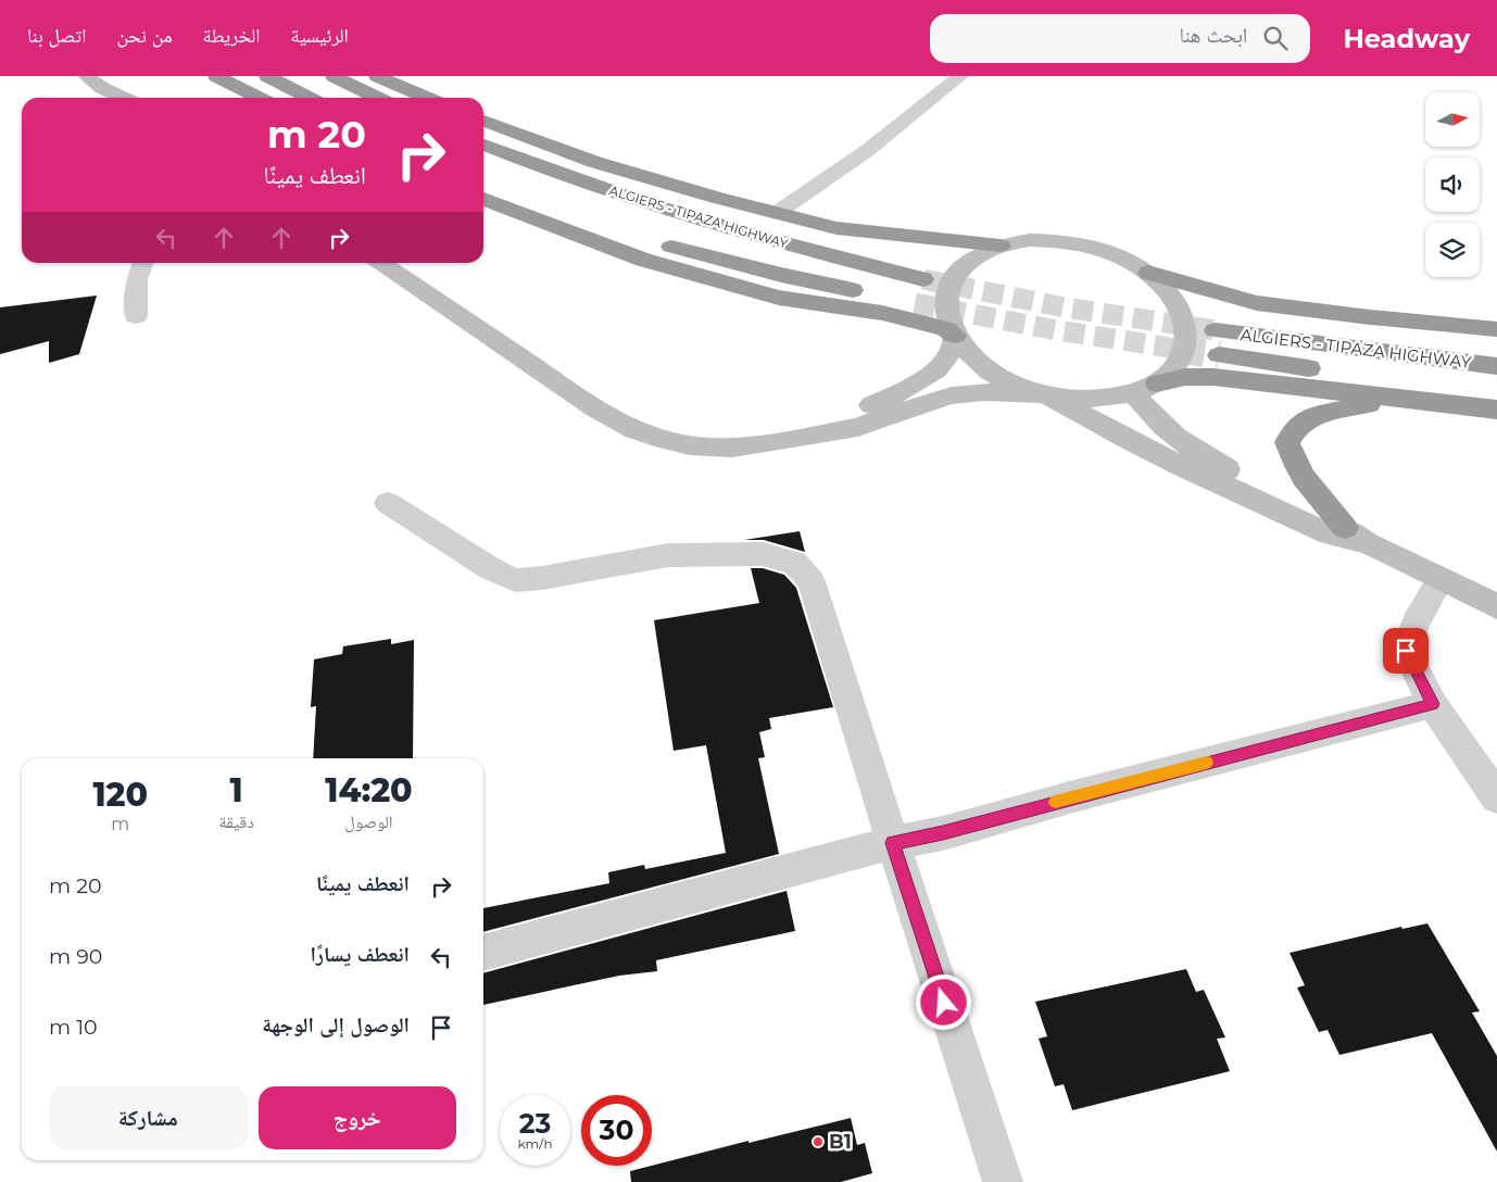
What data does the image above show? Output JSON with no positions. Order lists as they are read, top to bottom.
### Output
{
  "streets": {
    "highway": ["ALGIERS - TIPAZA HIGHWAY"]
  },
  "places": ["B1"],
  "north": "right",
  "page": {
    "header": "Headway",
    "search": "ابحث هنا",
    "nav": [
      "الرئيسية",
      "الخريطة",
      "من نحن",
      "اتصل بنا"
    ],
    "turn": ["20 m", "انعطف يمينًا"],
    "eta": [
      "14:20",
      "الوصول",
      "1",
      "دقيقة",
      "120",
      "m"
    ],
    "list": [
      {
        "name": "انعطف يمينًا",
        "value": "20 m"
      },
      {
        "name": "انعطف يسارًا",
        "value": "90 m"
      },
      {
        "name": "الوصول إلى الوجهة",
        "value": "10 m"
      }
    ],
    "buttons": ["خروج", "مشاركة"],
    "speed": "23 km/h",
    "limit": "30"
  }
}
